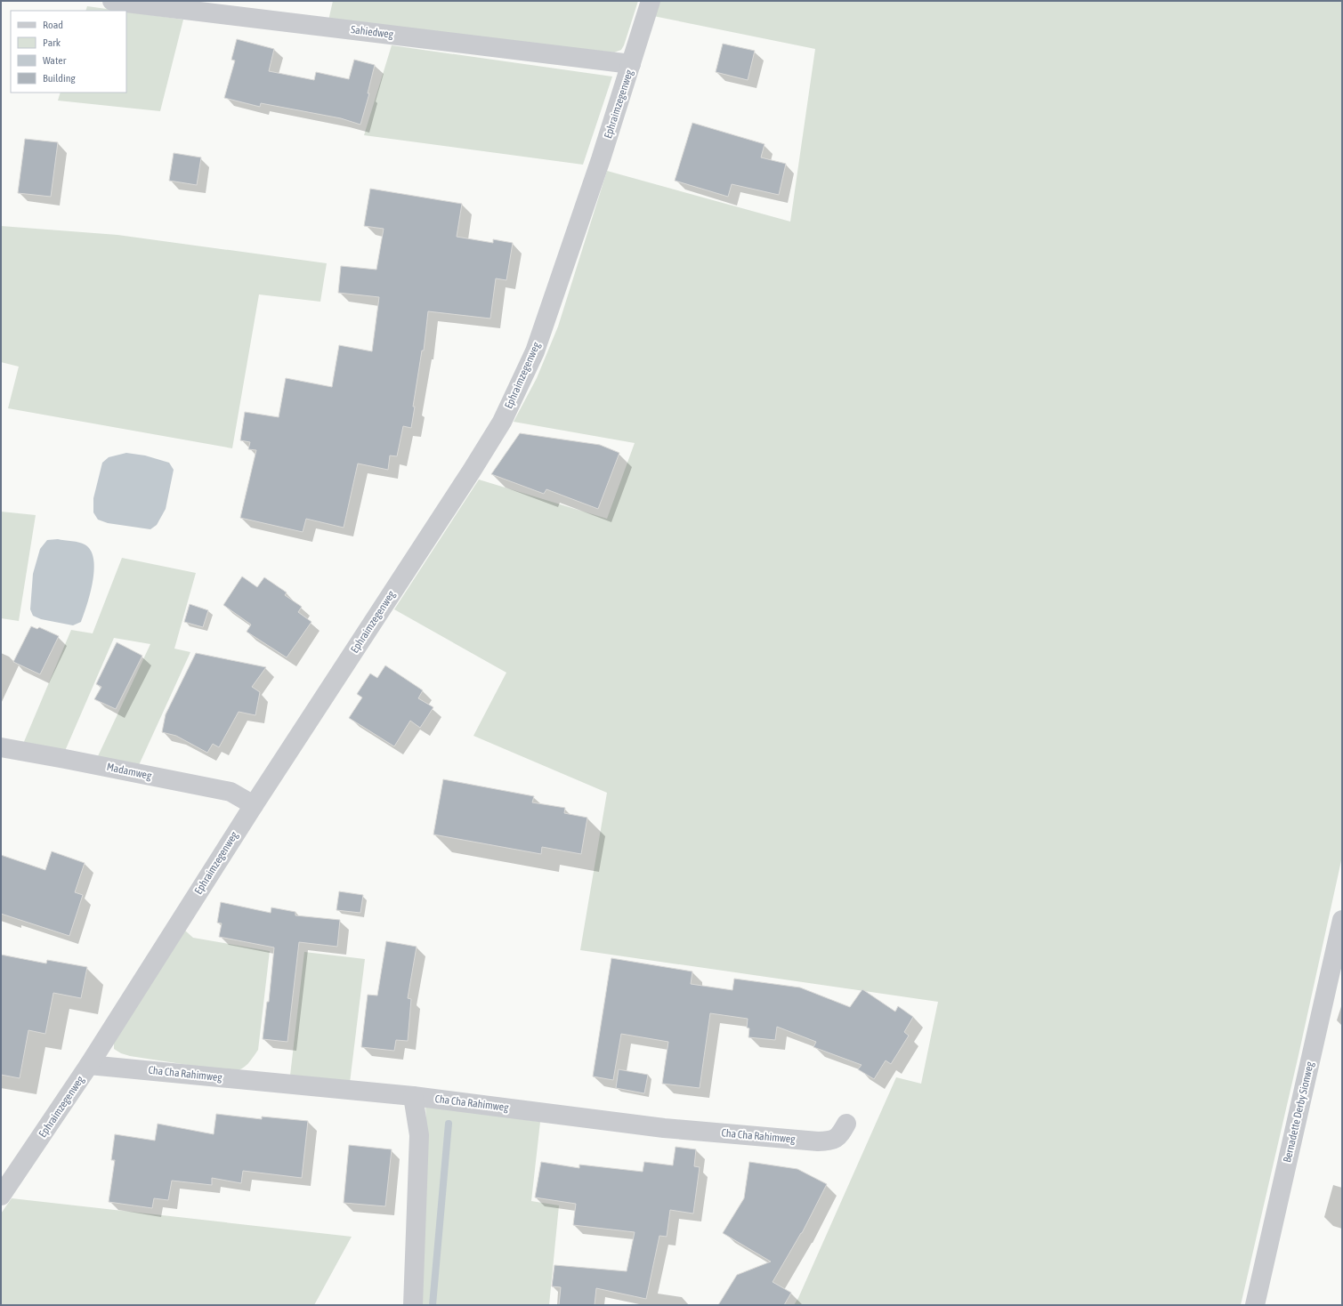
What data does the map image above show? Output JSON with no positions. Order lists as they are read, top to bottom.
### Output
{
  "streets": {
    "street": [
      "Sahiedweg",
      "Ephraimzegenweg",
      "Madamweg",
      "Cha Cha Rahimweg",
      "Bernadette Derby Sionweg"
    ]
  },
  "crossings": [
    ["Sahiedweg", "Ephraimzegenweg"],
    ["Ephraimzegenweg", "Madamweg"],
    ["Ephraimzegenweg", "Cha Cha Rahimweg"]
  ],
  "legend": [
    "Road",
    "Park",
    "Water",
    "Building"
  ]
}
